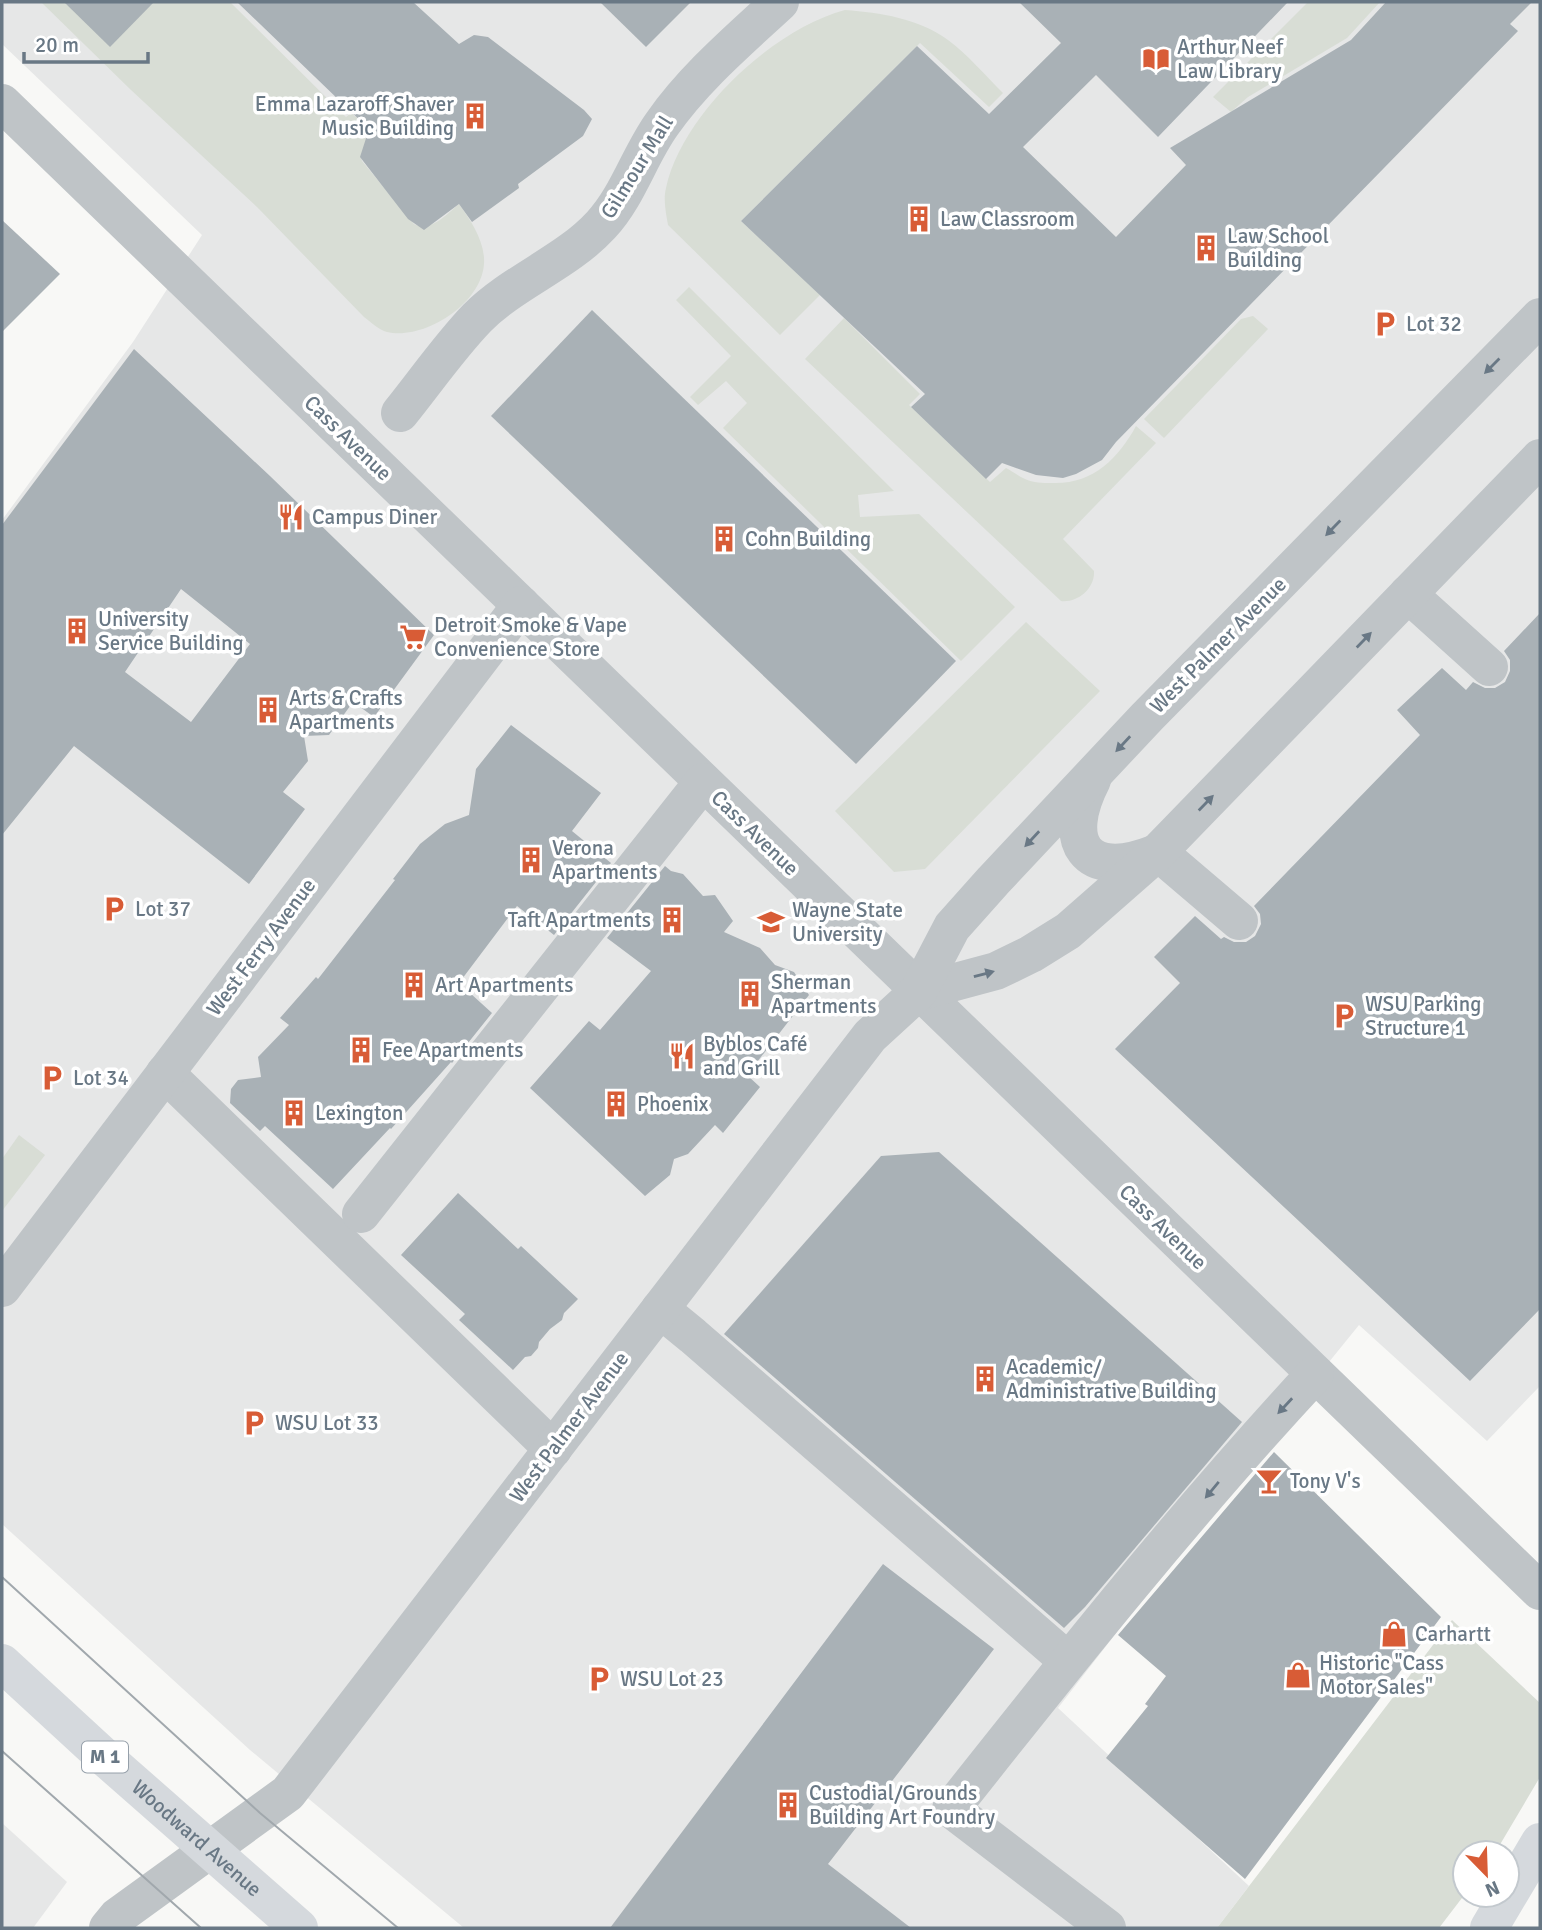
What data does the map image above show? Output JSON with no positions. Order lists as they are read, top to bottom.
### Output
{
  "streets": {
    "main road": ["M 1", "Woodward Avenue"],
    "street": [
      "Gilmour Mall",
      "Cass Avenue",
      "West Palmer Avenue",
      "West Ferry Avenue"
    ]
  },
  "crossings": [
    ["Cass Avenue", "West Palmer Avenue"],
    ["Cass Avenue", "West Ferry Avenue"],
    ["West Palmer Avenue", "Woodward Avenue"]
  ],
  "places": {
    "library": ["Arthur Neef Law Library"],
    "building": [
      "Emma Lazaroff Shaver Music Building",
      "Law Classroom",
      "Law School Building",
      "Cohn Building",
      "University Service Building",
      "Arts & Crafts Apartments",
      "Verona Apartments",
      "Taft Apartments",
      "Art Apartments",
      "Sherman Apartments",
      "Fee Apartments",
      "Phoenix",
      "Lexington",
      "Academic/ Administrative Building",
      "Custodial/Grounds Building Art Foundry"
    ],
    "parking": [
      "Lot 32",
      "Lot 37",
      "WSU Parking Structure 1",
      "Lot 34",
      "WSU Lot 33",
      "WSU Lot 23"
    ],
    "restaurant": ["Campus Diner", "Byblos Café and Grill"],
    "supermarket": ["Detroit Smoke & Vape Convenience Store"],
    "school or university": ["Wayne State University"],
    "bar": ["Tony V's"],
    "shop": ["Carhartt", "Historic \"Cass Motor Sales\""]
  },
  "scale_bar": "20 m",
  "north": "bottom right"
}
